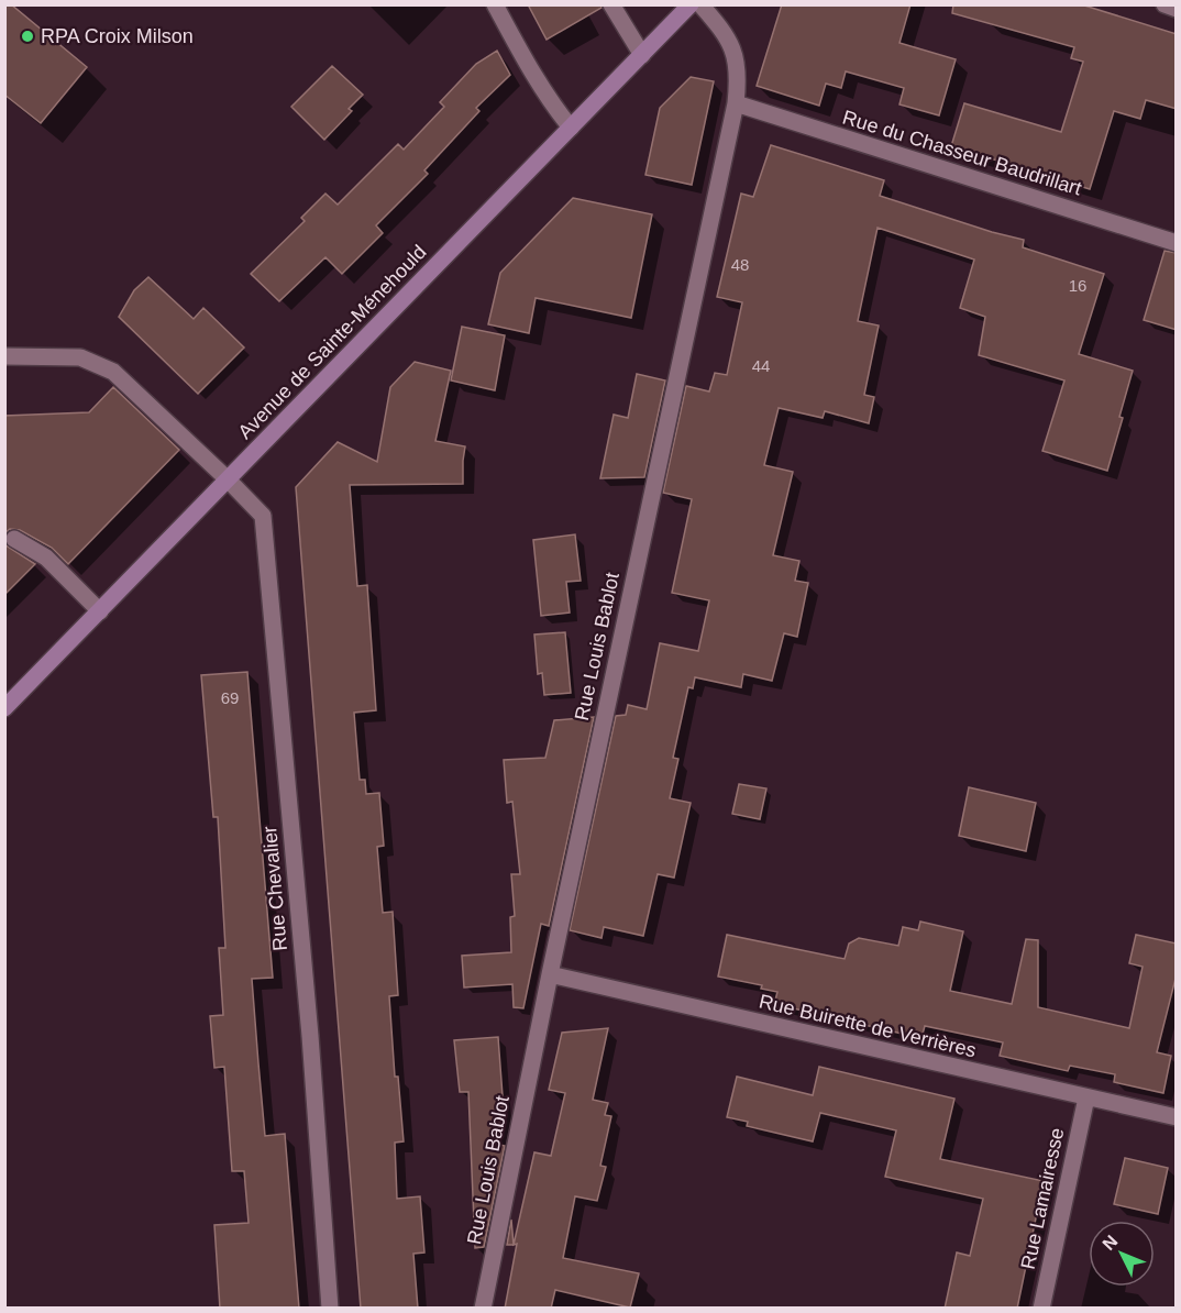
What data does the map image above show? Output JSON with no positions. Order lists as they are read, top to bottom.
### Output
{
  "streets": {
    "main road": ["Avenue de Sainte-Ménehould"],
    "street": [
      "Rue du Chasseur Baudrillart",
      "Rue Louis Bablot",
      "Rue Chevalier",
      "Rue Buirette de Verrières",
      "Rue Lamairesse"
    ]
  },
  "crossings": [
    ["Rue du Chasseur Baudrillart", "Rue Louis Bablot"],
    ["Avenue de Sainte-Ménehould", "Rue Chevalier"],
    ["Rue Louis Bablot", "Rue Buirette de Verrières"],
    ["Rue Buirette de Verrières", "Rue Lamairesse"]
  ],
  "places": ["RPA Croix Milson"],
  "house_numbers": [
    "48",
    "16",
    "44",
    "69"
  ],
  "north": "top left"
}
